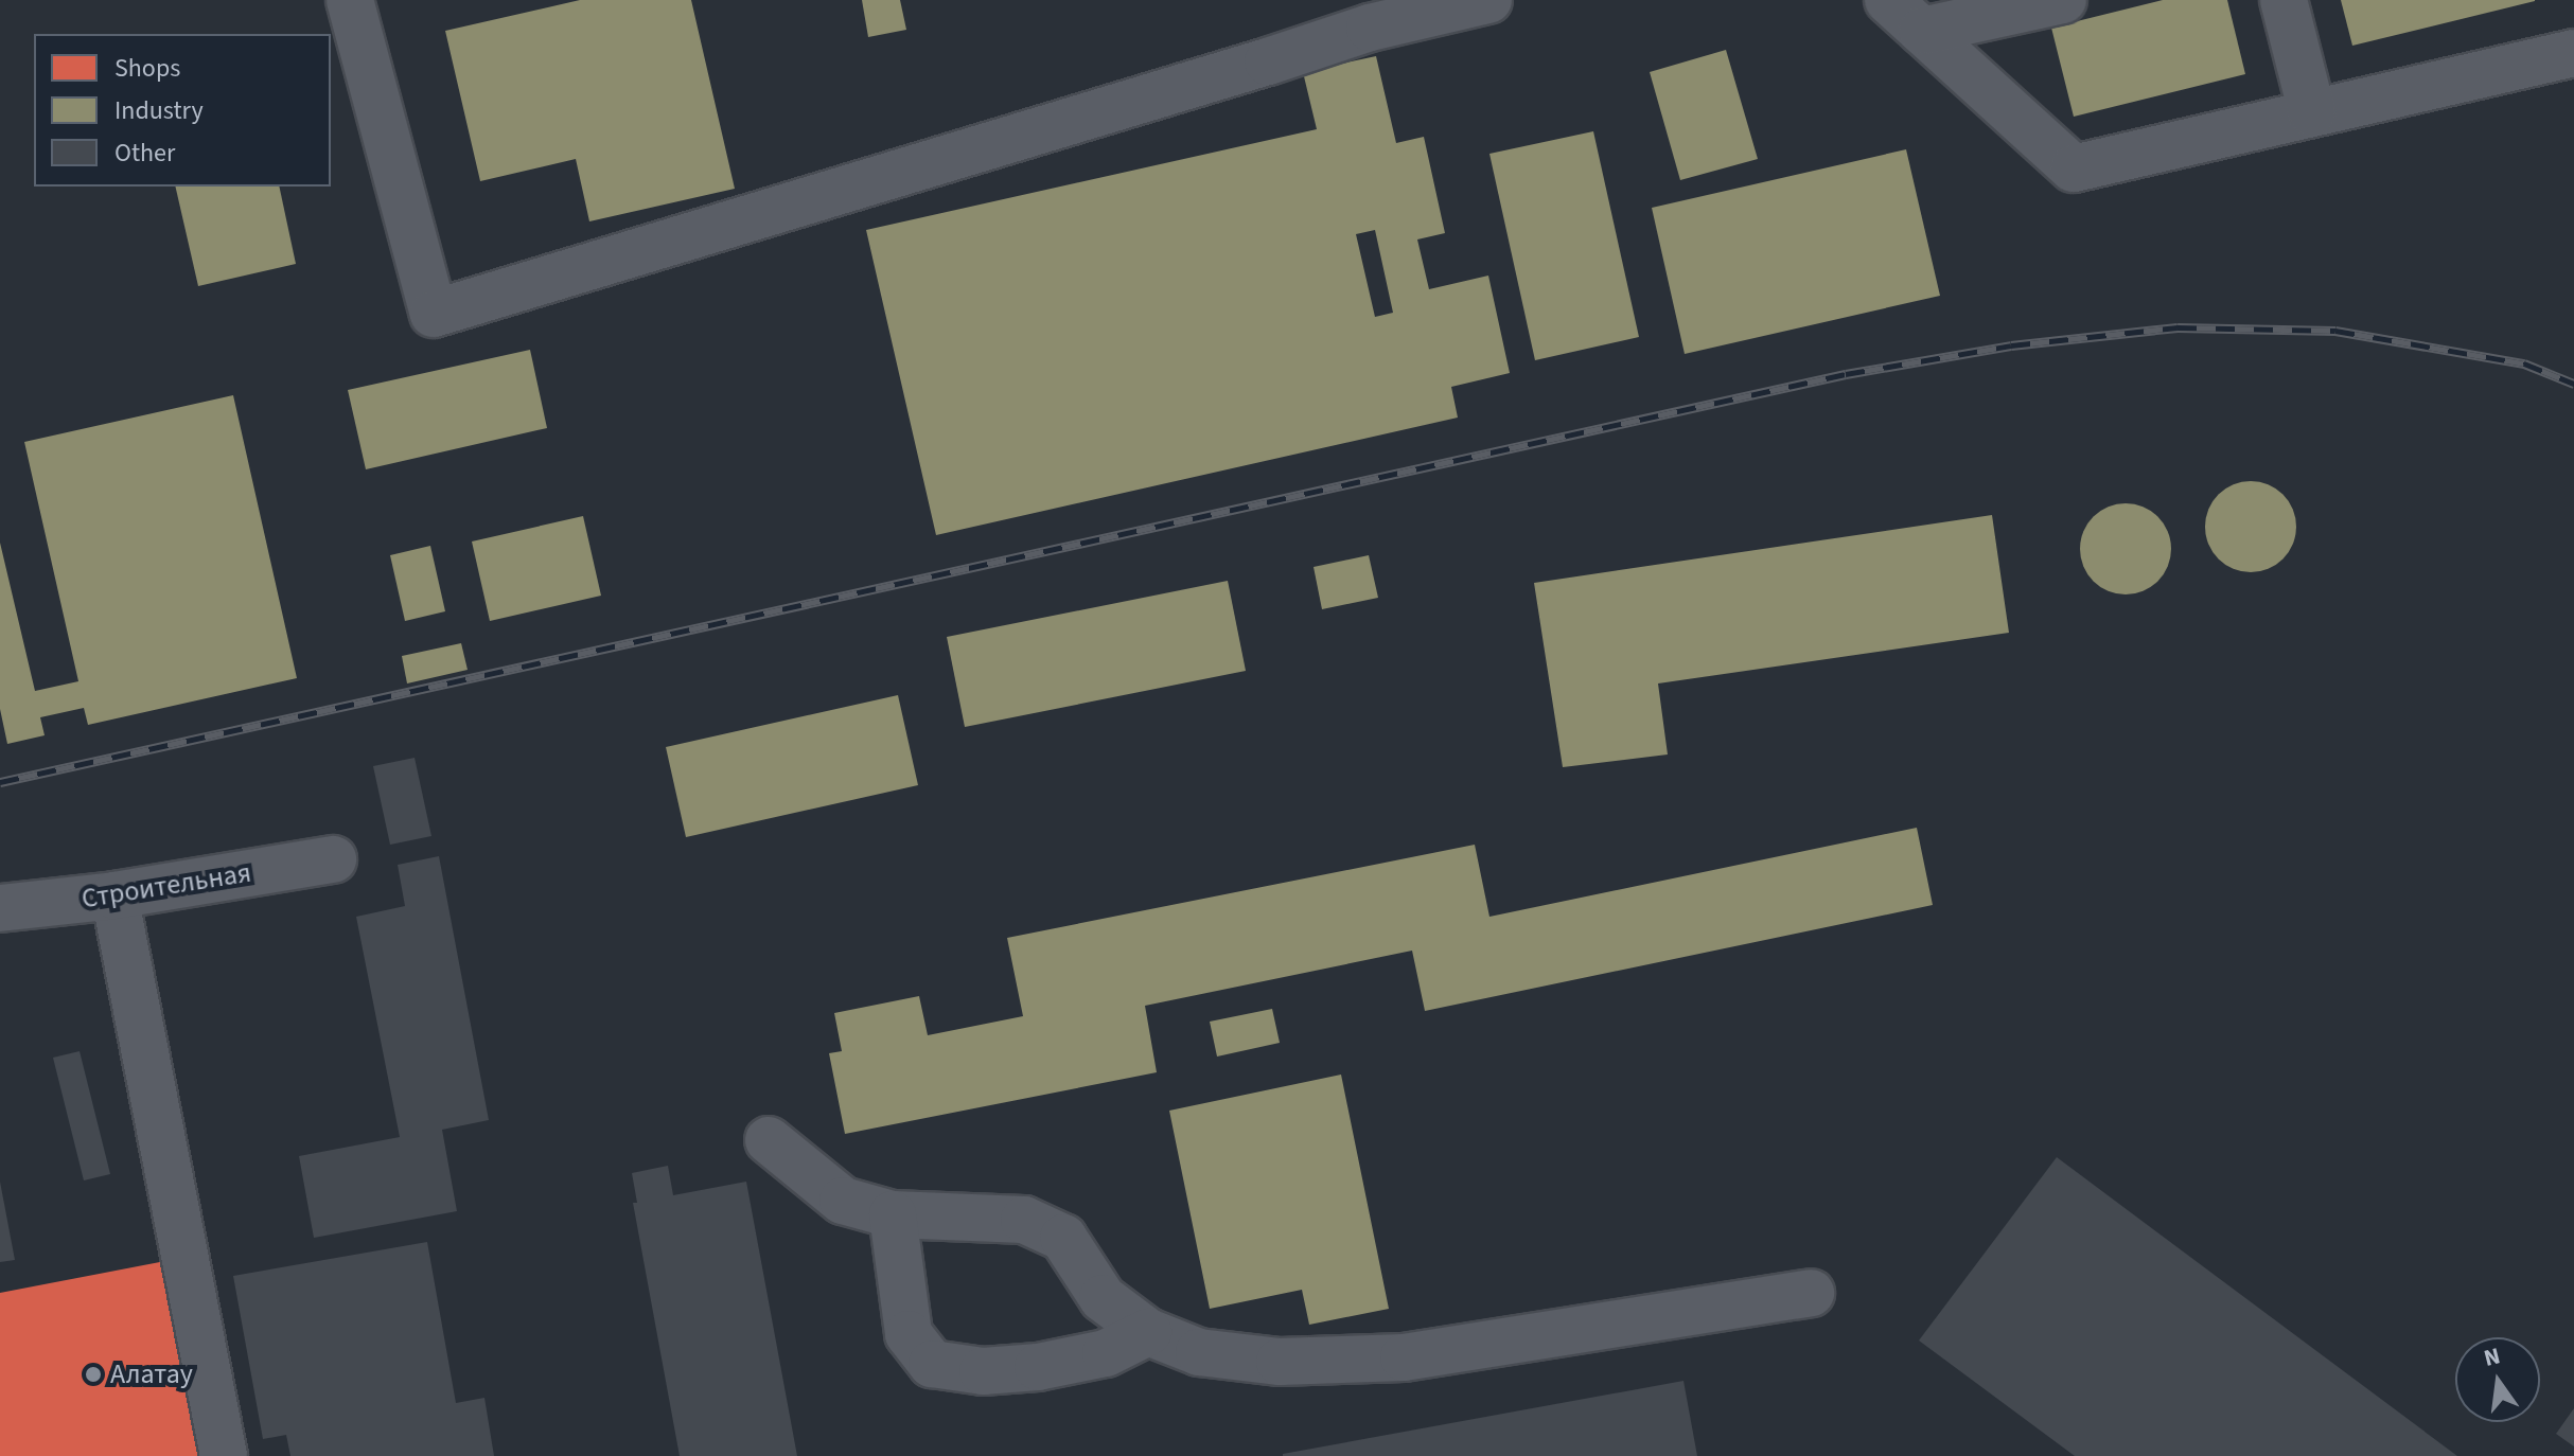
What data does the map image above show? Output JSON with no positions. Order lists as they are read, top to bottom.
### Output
{
  "streets": {
    "street": ["Строительная"]
  },
  "places": ["Алатау"],
  "legend": ["Shops", "Industry", "Other"],
  "north": "top"
}
